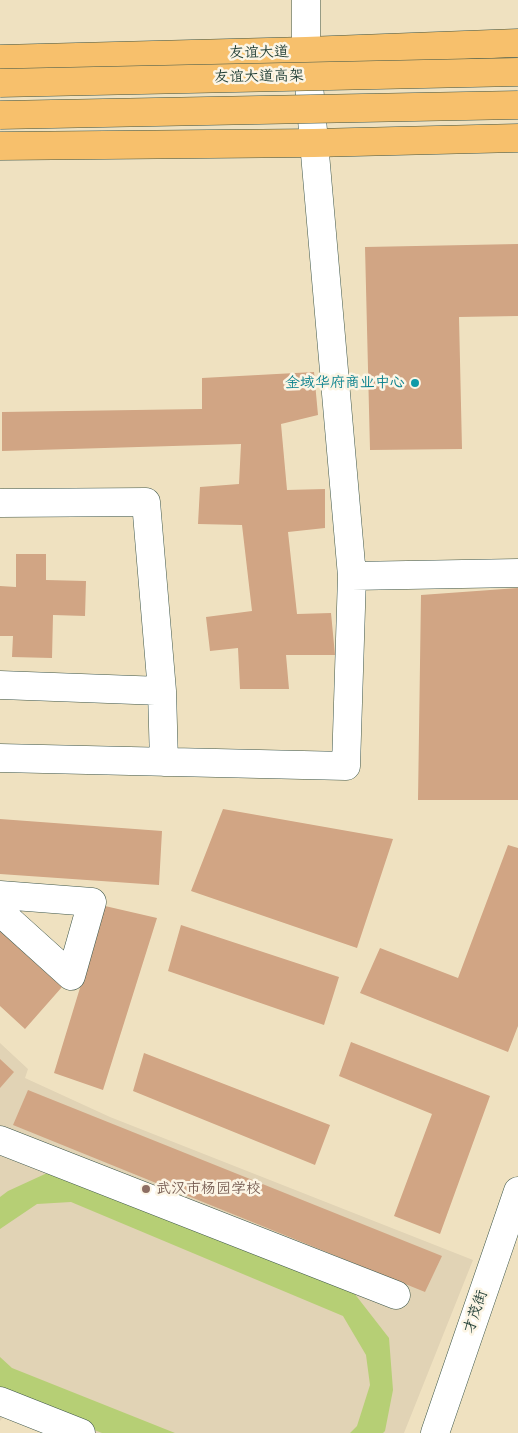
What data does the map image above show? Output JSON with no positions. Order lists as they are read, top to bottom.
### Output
{
  "streets": {
    "main road": ["友谊大道", "友谊大道高架"],
    "street": ["才茂街"]
  },
  "places": ["金域华府商业中心", "武汉市杨园学校"]
}
